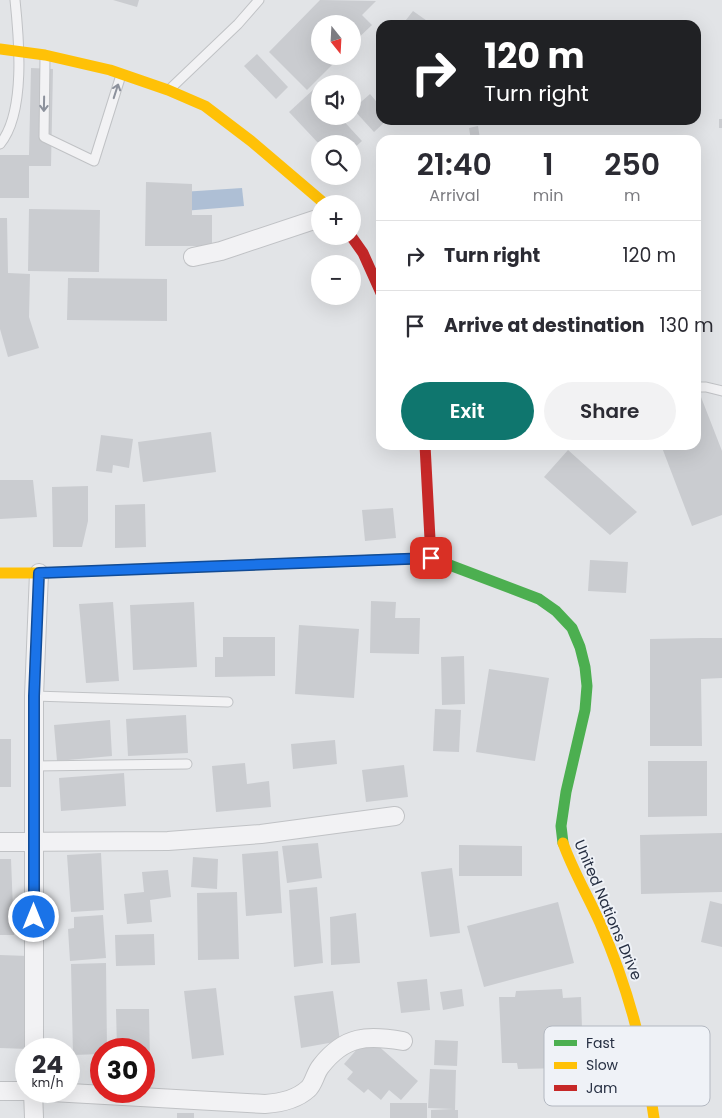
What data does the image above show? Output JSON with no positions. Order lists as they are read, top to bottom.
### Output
{
  "streets": {
    "main road": ["United Nations Drive"]
  },
  "legend": ["Fast", "Slow", "Jam"],
  "north": "bottom",
  "page": {
    "map_buttons": ["+", "−"],
    "turn": ["120 m", "Turn right"],
    "eta": [
      "21:40",
      "Arrival",
      "1",
      "min",
      "250",
      "m"
    ],
    "list": [
      {
        "name": "Turn right",
        "value": "120 m"
      },
      {
        "name": "Arrive at destination",
        "value": "130 m"
      }
    ],
    "buttons": ["Exit", "Share"],
    "speed": "24 km/h",
    "limit": "30"
  }
}
